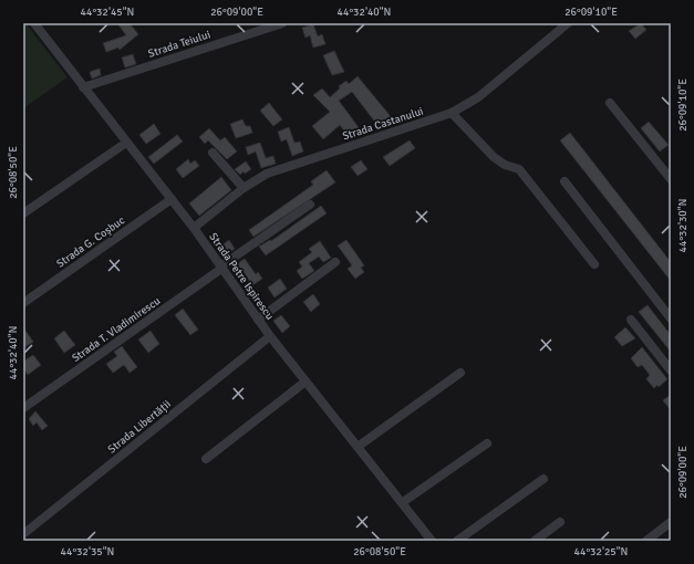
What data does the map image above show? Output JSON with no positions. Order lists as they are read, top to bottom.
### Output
{
  "streets": {
    "street": [
      "Strada Teiului",
      "Strada Castanului",
      "Strada G. Coșbuc",
      "Strada Petre Ispirescu",
      "Strada T. Vladimirescu",
      "Strada Libertății"
    ]
  },
  "crossings": [
    ["Strada Teiului", "Strada Petre Ispirescu"],
    ["Strada Castanului", "Strada Petre Ispirescu"],
    ["Strada G. Coșbuc", "Strada Petre Ispirescu"],
    ["Strada Petre Ispirescu", "Strada T. Vladimirescu"],
    ["Strada Petre Ispirescu", "Strada Libertății"]
  ],
  "coordinates": [
    "44°32'45\"N",
    "26°09'00\"E",
    "44°32'40\"N",
    "26°09'10\"E",
    "26°08'50\"E",
    "44°32'30\"N",
    "44°32'35\"N",
    "44°32'25\"N"
  ]
}
